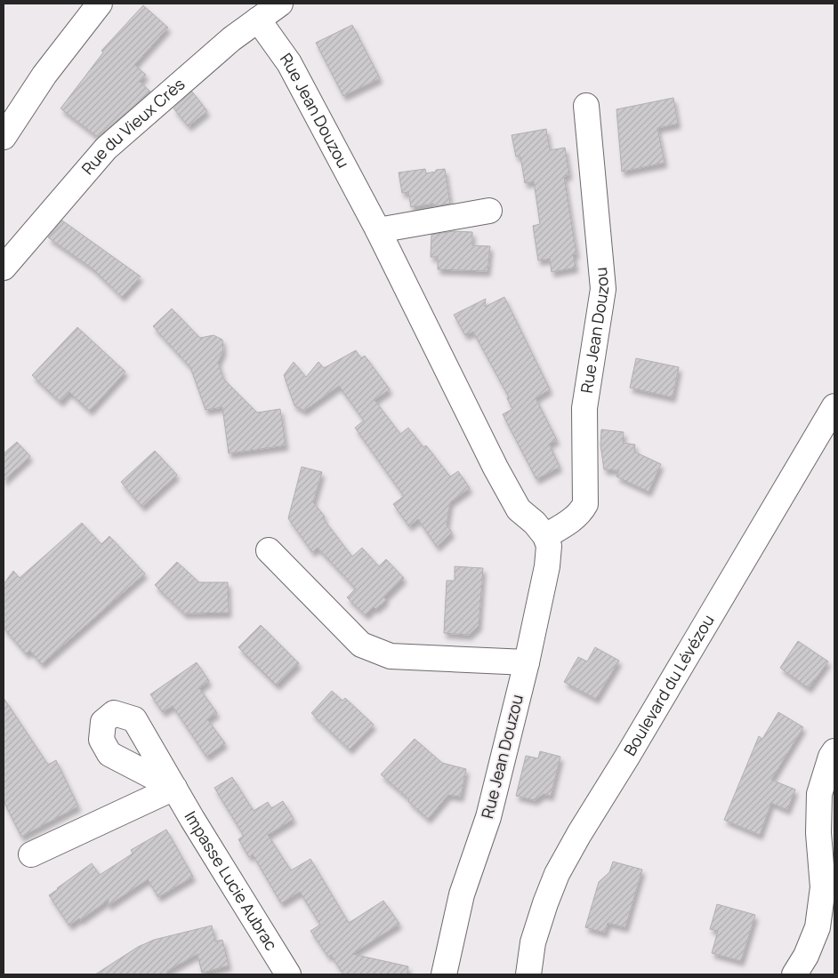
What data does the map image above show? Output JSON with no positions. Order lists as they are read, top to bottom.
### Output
{
  "streets": {
    "street": [
      "Rue Jean Douzou",
      "Rue du Vieux Crès",
      "Boulevard du Lévézou",
      "Impasse Lucie Aubrac"
    ]
  },
  "crossings": [
    ["Rue Jean Douzou", "Rue du Vieux Crès"]
  ]
}
